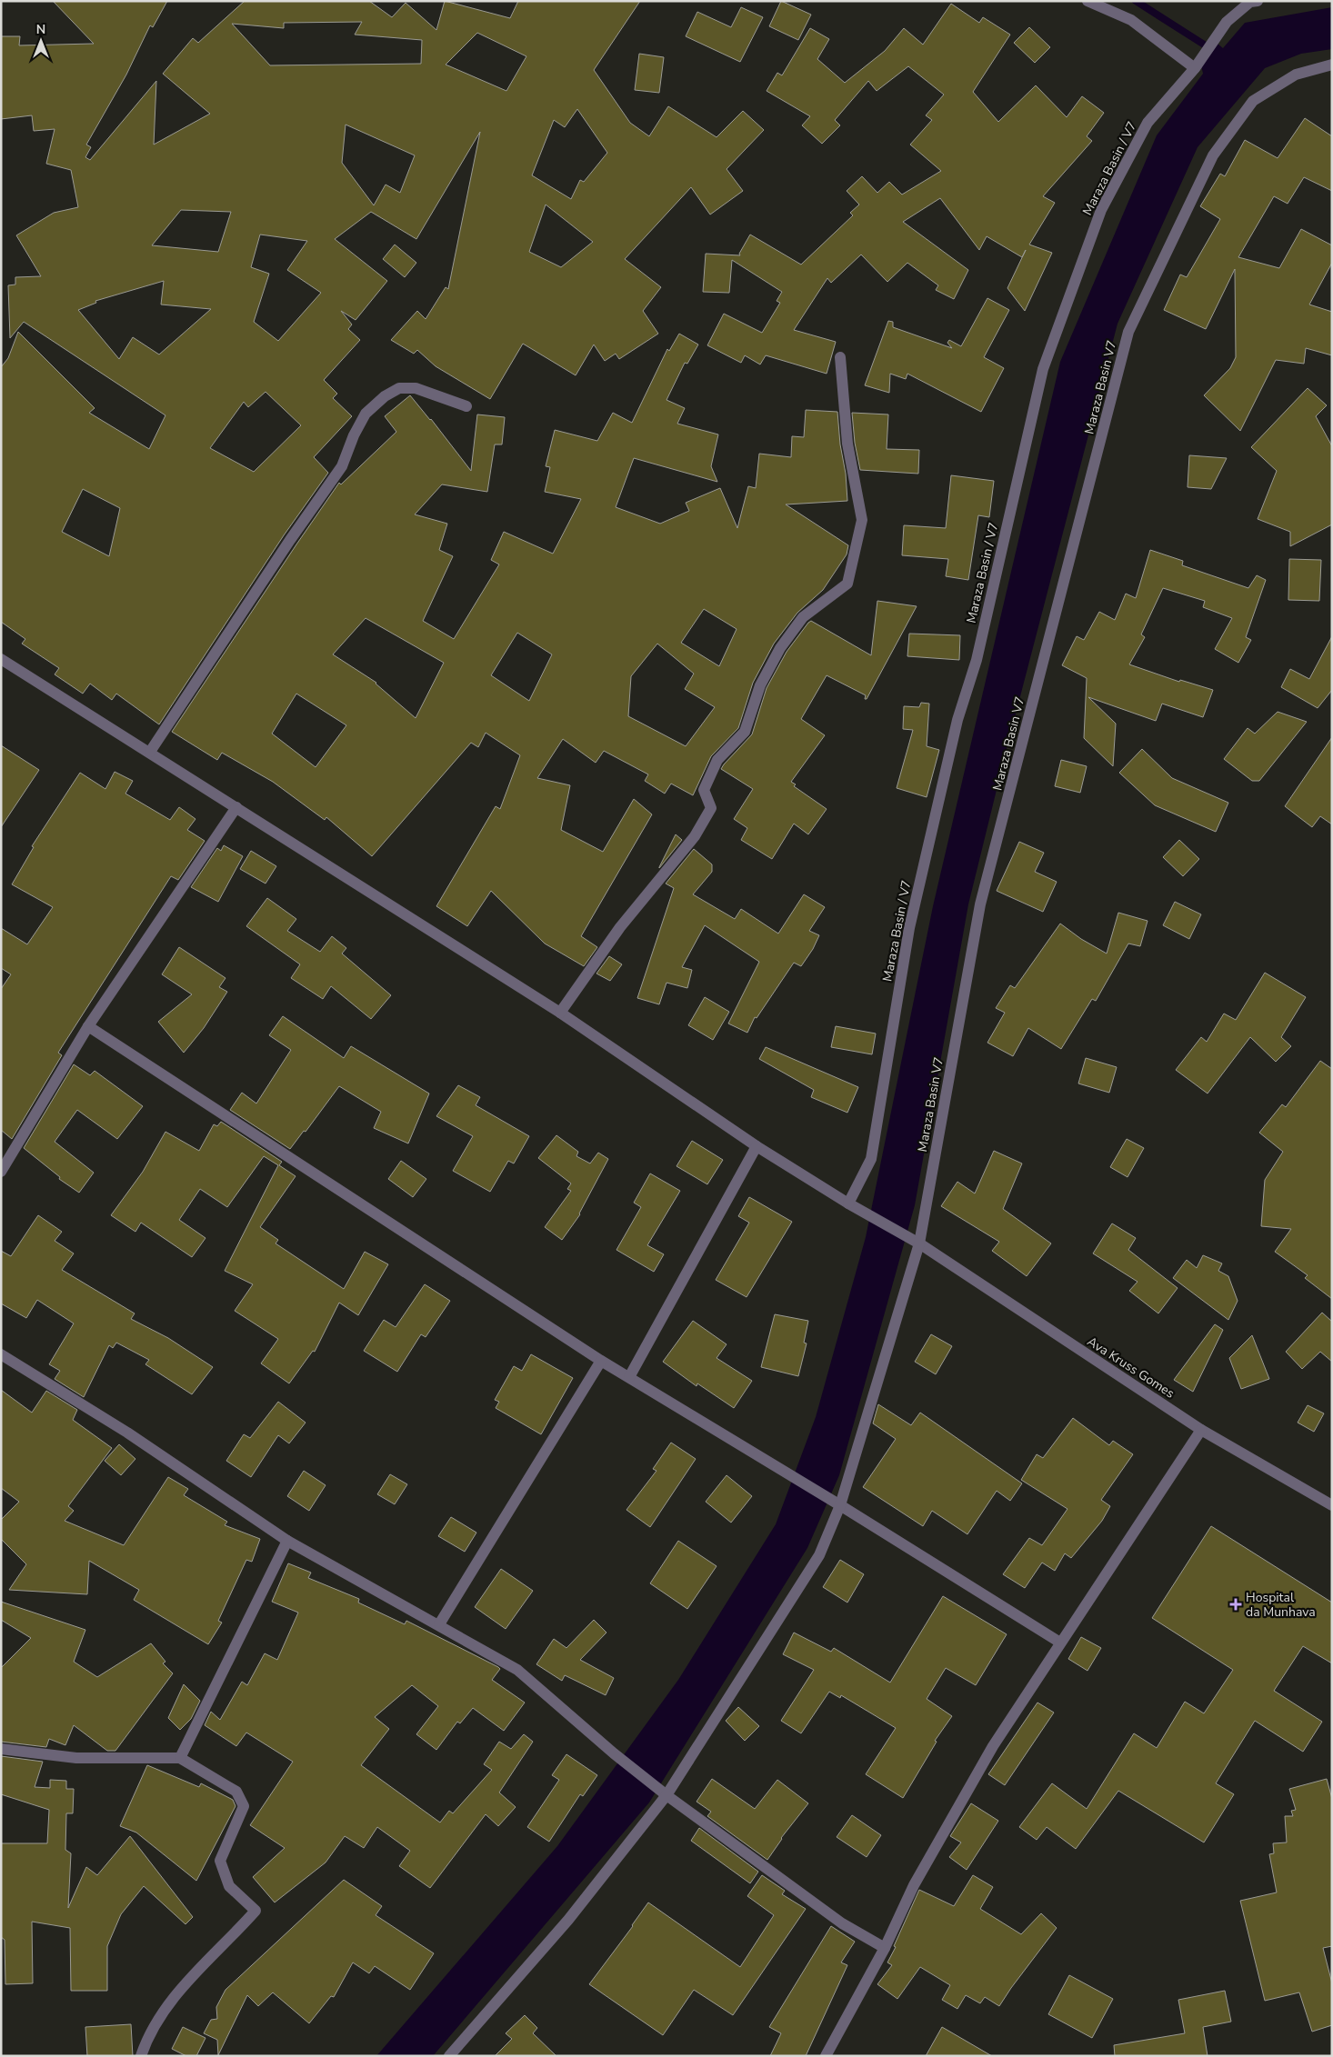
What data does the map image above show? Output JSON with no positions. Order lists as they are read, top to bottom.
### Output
{
  "streets": {
    "street": ["Maraza Basin / V7", "Maraza Basin V7", "Ava Kruss Gomes"]
  },
  "crossings": [
    ["Maraza Basin / V7", "Ava Kruss Gomes"],
    ["Maraza Basin V7", "Ava Kruss Gomes"]
  ],
  "places": {
    "health": ["Hospital da Munhava"]
  },
  "north": "top"
}
